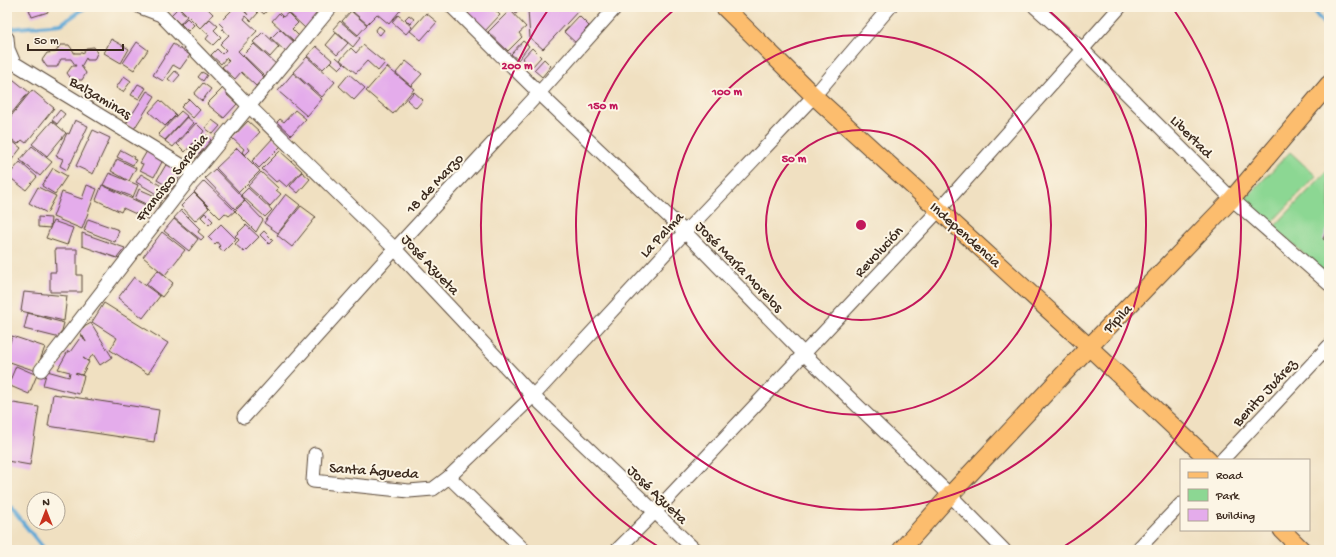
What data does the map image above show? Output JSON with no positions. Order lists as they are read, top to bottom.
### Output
{
  "streets": {
    "main road": ["Independencia", "Pípila"],
    "street": [
      "Balzaminas",
      "Libertad",
      "Francisco Sarabia",
      "18 de Marzo",
      "La Palma",
      "Revolución",
      "José Azueta",
      "José María Morelos",
      "Benito Juárez",
      "Santa Águeda"
    ]
  },
  "crossings": [
    ["Balzaminas", "Francisco Sarabia"],
    ["Libertad", "Revolución"],
    ["Libertad", "Pípila"],
    ["Francisco Sarabia", "José Azueta"],
    ["18 de Marzo", "José Azueta"],
    ["18 de Marzo", "José María Morelos"],
    ["La Palma", "Independencia"],
    ["La Palma", "José Azueta"],
    ["La Palma", "José María Morelos"],
    ["La Palma", "Santa Águeda"],
    ["Independencia", "Revolución"],
    ["Independencia", "Pípila"],
    ["Revolución", "José Azueta"],
    ["Revolución", "José María Morelos"],
    ["José María Morelos", "Pípila"]
  ],
  "legend": ["Road", "Park", "Building"],
  "scale_bar": "50 m",
  "north": "top",
  "rings": [
    "200 m",
    "100 m",
    "150 m",
    "50 m"
  ]
}
